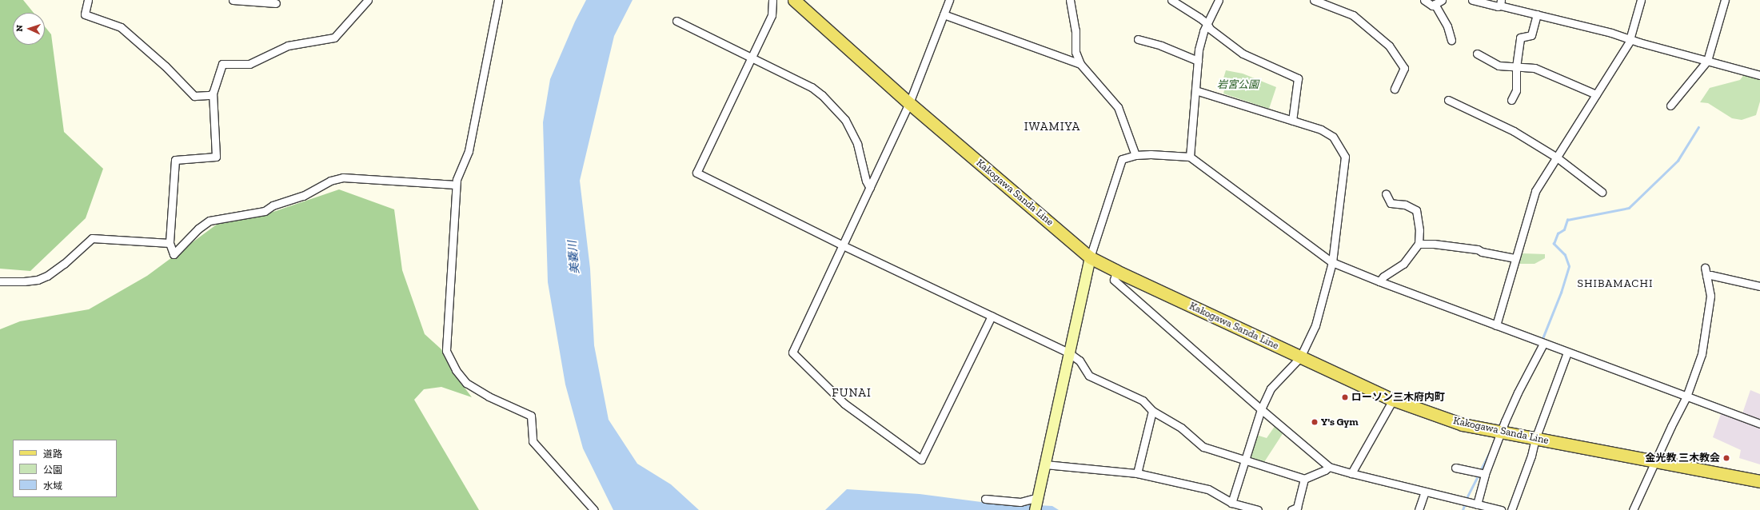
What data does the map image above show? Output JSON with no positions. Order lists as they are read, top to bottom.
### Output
{
  "streets": {
    "main road": ["Kakogawa Sanda Line"]
  },
  "districts": ["IWAMIYA", "SHIBAMACHI", "FUNAI"],
  "water": ["美嚢川"],
  "parks": ["岩宮公園"],
  "places": ["ローソン三木府内町", "Y's Gym", "金光教 三木教会"],
  "legend": ["道路", "公園", "水域"],
  "north": "left"
}
